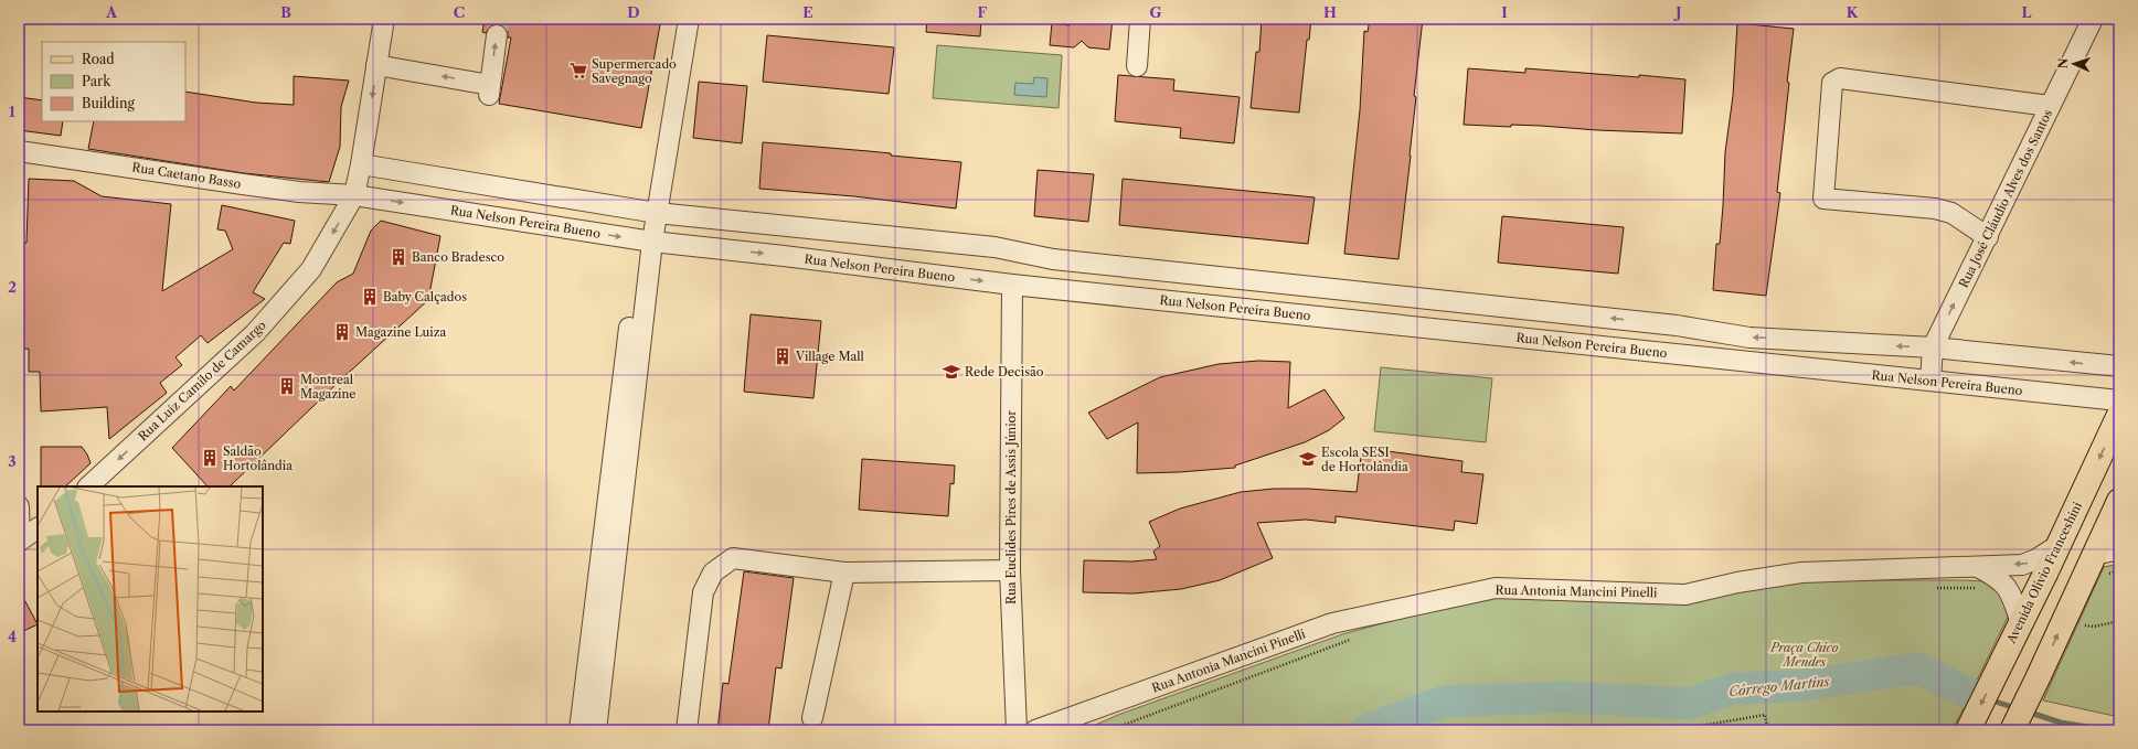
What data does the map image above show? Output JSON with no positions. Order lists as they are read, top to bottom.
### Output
{
  "streets": {
    "main road": ["Avenida Olívio Franceshini"],
    "street": [
      "Rua Caetano Basso",
      "Rua José Cláudio Alves dos Santos",
      "Rua Nelson Pereira Bueno",
      "Rua Luiz Camilo de Camargo",
      "Rua Euclides Pires de Assis Júnior",
      "Rua Antonia Mancini Pinelli"
    ]
  },
  "crossings": [
    ["Rua Caetano Basso", "Rua Nelson Pereira Bueno"],
    ["Rua Caetano Basso", "Rua Luiz Camilo de Camargo"],
    ["Rua José Cláudio Alves dos Santos", "Rua Nelson Pereira Bueno"],
    ["Rua Nelson Pereira Bueno", "Rua Luiz Camilo de Camargo"],
    ["Rua Nelson Pereira Bueno", "Rua Euclides Pires de Assis Júnior"],
    ["Avenida Olívio Franceshini", "Rua Antonia Mancini Pinelli"]
  ],
  "one_way": ["Rua Luiz Camilo de Camargo"],
  "water": ["Córrego Martins"],
  "parks": ["Praça Chico Mendes"],
  "places": {
    "supermarket": ["Supermercado Savegnago"],
    "building": [
      "Banco Bradesco",
      "Baby Calçados",
      "Magazine Luiza",
      "Village Mall",
      "Montreal Magazine",
      "Saldão Hortolândia"
    ],
    "school or university": ["Rede Decisão", "Escola SESI de Hortolândia"]
  },
  "legend": ["Road", "Park", "Building"],
  "north": "left",
  "grid": {
    "columns": [
      "A",
      "B",
      "C",
      "D",
      "E",
      "F",
      "G",
      "H",
      "I",
      "J",
      "K",
      "L"
    ],
    "rows": [
      "1",
      "2",
      "3",
      "4"
    ]
  }
}
